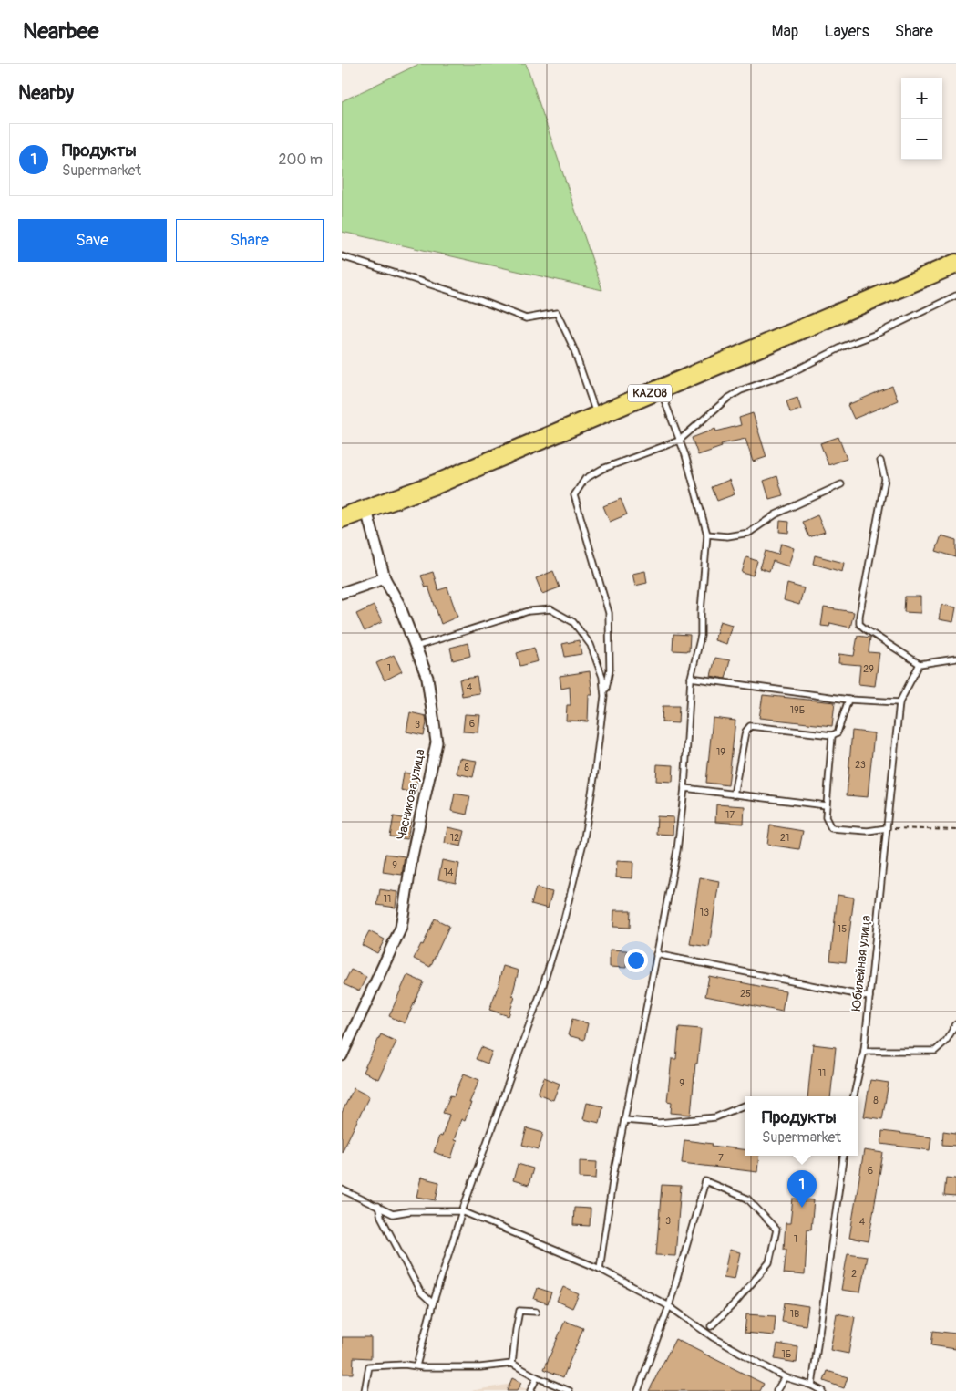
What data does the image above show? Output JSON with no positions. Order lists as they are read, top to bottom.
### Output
{
  "streets": {
    "highway": ["KAZ08"],
    "street": ["Часникова улица"],
    "lane": ["Юбилейная улица"]
  },
  "crossings": [
    ["KAZ08", "Часникова улица"]
  ],
  "house_numbers": [
    "1",
    "29",
    "4",
    "19Б",
    "6",
    "3",
    "19",
    "23",
    "8",
    "17",
    "12",
    "21",
    "9",
    "14",
    "11",
    "13",
    "15",
    "25",
    "11",
    "9",
    "8",
    "7",
    "6",
    "3",
    "4",
    "1",
    "2",
    "1В",
    "1Б"
  ],
  "page": {
    "header": "Nearbee",
    "nav": ["Map", "Layers", "Share"],
    "heading": "Nearby",
    "map_buttons": ["+", "−"],
    "list": [
      {
        "mark": "1",
        "name": "Продукты",
        "note": "Supermarket",
        "value": "200 m"
      }
    ],
    "buttons": ["Save", "Share"],
    "popup": ["Продукты", "Supermarket"],
    "pins": "1"
  }
}
